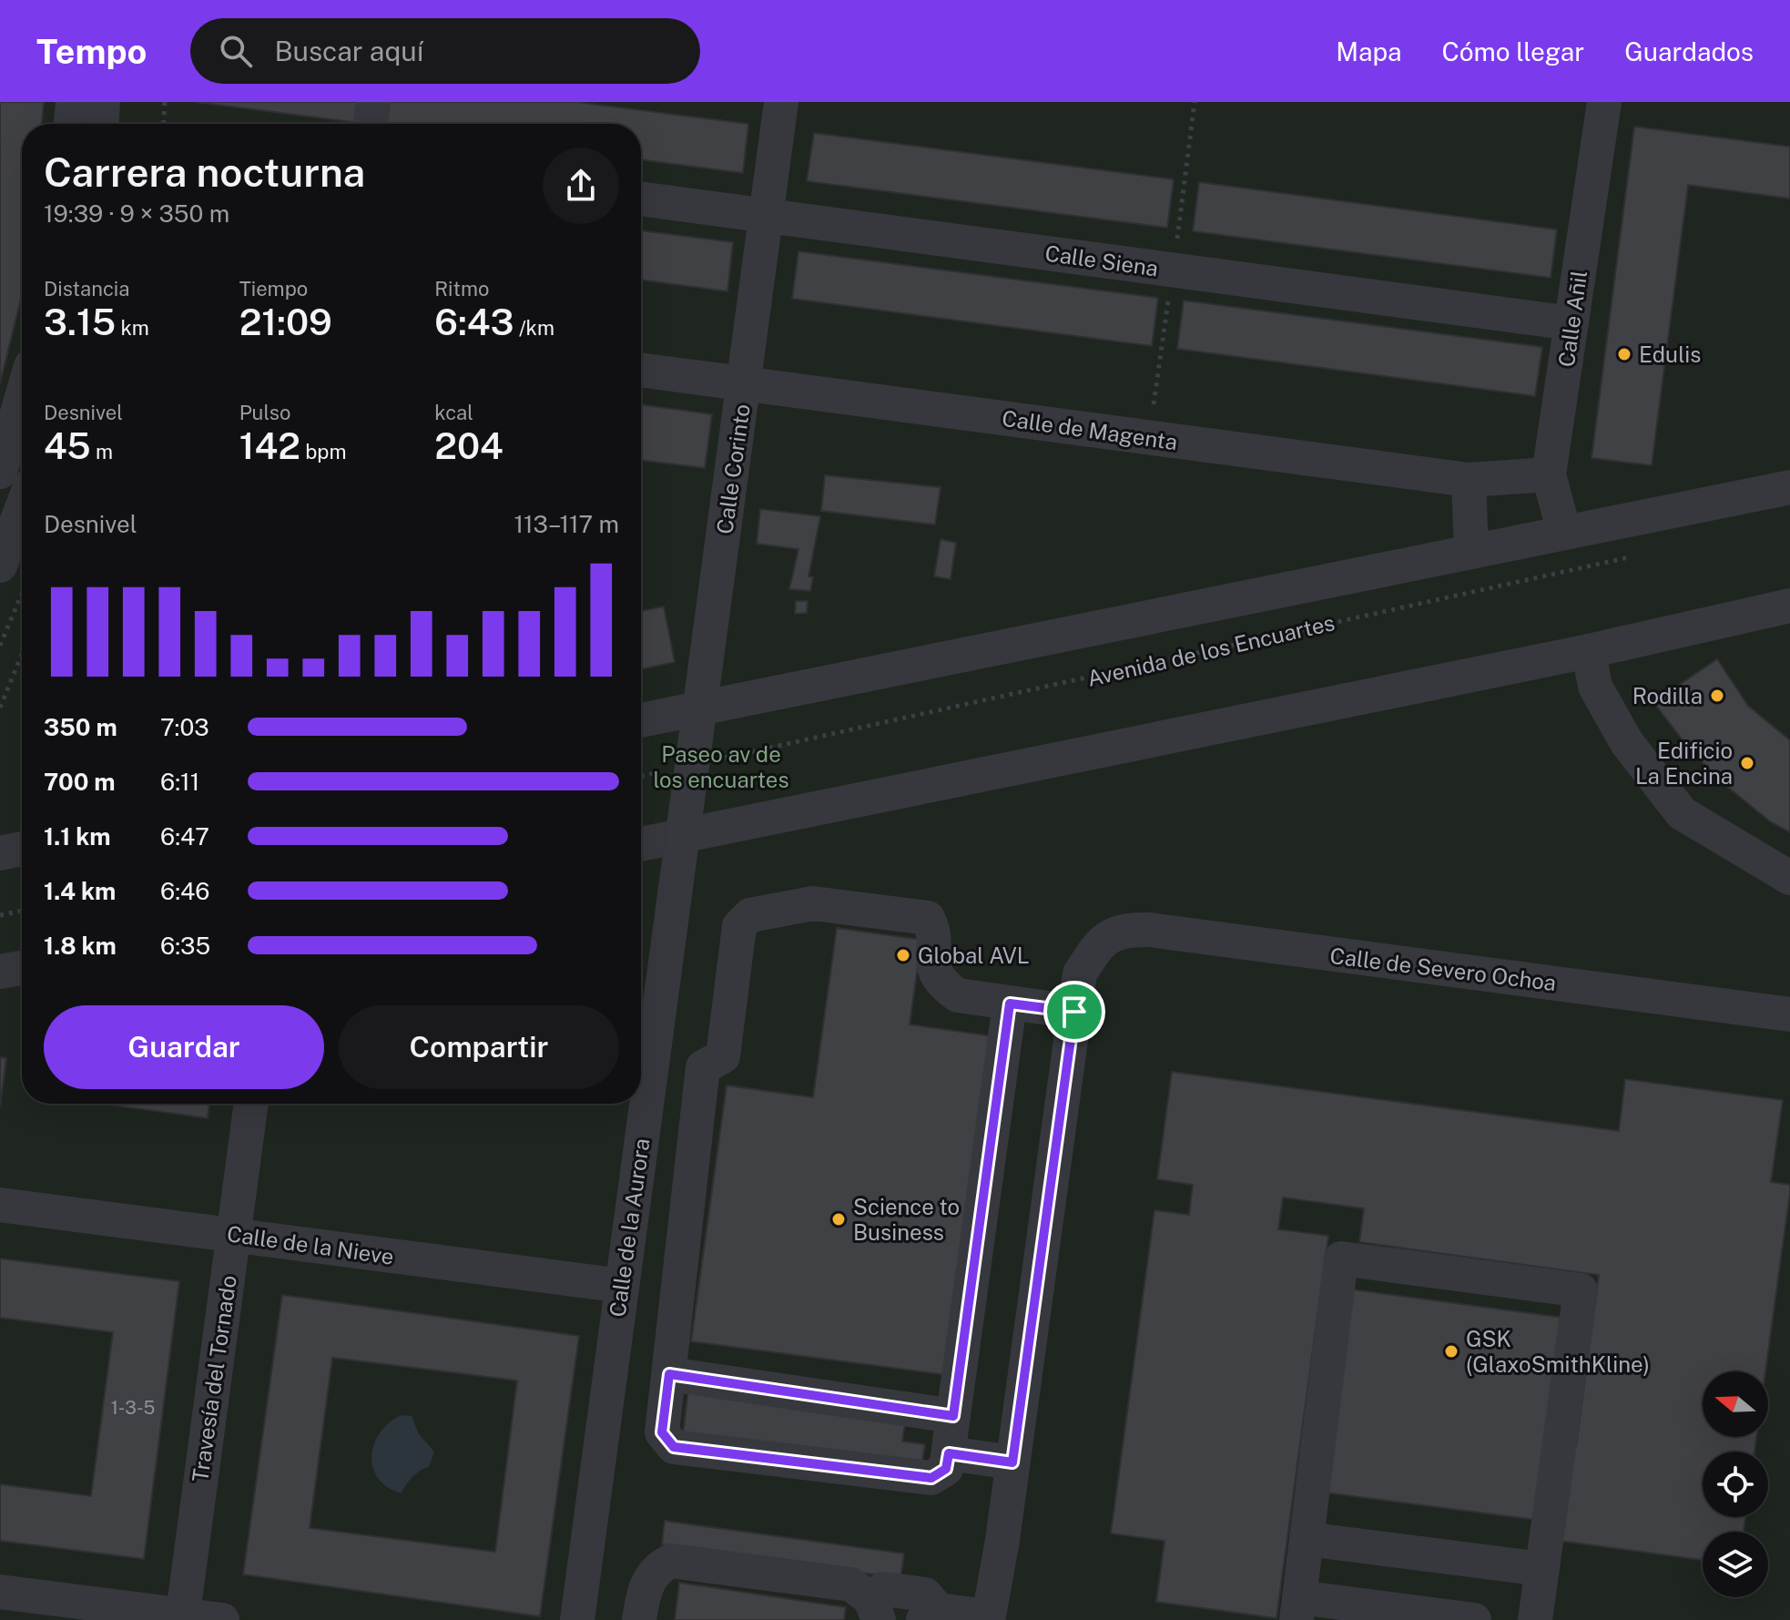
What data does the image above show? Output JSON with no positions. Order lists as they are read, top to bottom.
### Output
{
  "streets": {
    "street": [
      "Calle Siena",
      "Calle Añil",
      "Calle de Magenta",
      "Calle Corinto",
      "Avenida de los Encuartes",
      "Calle de Severo Ochoa",
      "Calle de la Aurora",
      "Calle de la Nieve",
      "Travesía del Tornado"
    ]
  },
  "crossings": [
    ["Calle Siena", "Calle Añil"],
    ["Calle Siena", "Calle Corinto"],
    ["Calle Añil", "Calle de Magenta"],
    ["Calle Añil", "Avenida de los Encuartes"],
    ["Calle de Magenta", "Calle Corinto"],
    ["Calle Corinto", "Avenida de los Encuartes"],
    ["Calle Corinto", "Calle de la Aurora"],
    ["Calle de la Aurora", "Calle de la Nieve"],
    ["Calle de la Nieve", "Travesía del Tornado"]
  ],
  "parks": ["Paseo av de los encuartes"],
  "places": [
    "Edulis",
    "Rodilla",
    "Edificio La Encina",
    "Global AVL",
    "Science to Business",
    "GSK (GlaxoSmithKline)"
  ],
  "house_numbers": ["1-3-5"],
  "north": "left",
  "page": {
    "header": "Tempo",
    "search": "Buscar aquí",
    "nav": ["Mapa", "Cómo llegar", "Guardados"],
    "heading": ["Carrera nocturna", "19:39 · 9 × 350 m"],
    "stats": [
      ["Distancia", "3.15 km"],
      ["Tiempo", "21:09"],
      ["Ritmo", "6:43 /km"],
      ["Desnivel", "45 m"],
      ["Pulso", "142 bpm"],
      ["kcal", "204"]
    ],
    "chart": ["Desnivel", "113–117 m"],
    "list": [
      {
        "name": "350 m",
        "note": "7:03"
      },
      {
        "name": "700 m",
        "note": "6:11"
      },
      {
        "name": "1.1 km",
        "note": "6:47"
      },
      {
        "name": "1.4 km",
        "note": "6:46"
      },
      {
        "name": "1.8 km",
        "note": "6:35"
      }
    ],
    "buttons": ["Guardar", "Compartir"]
  }
}
